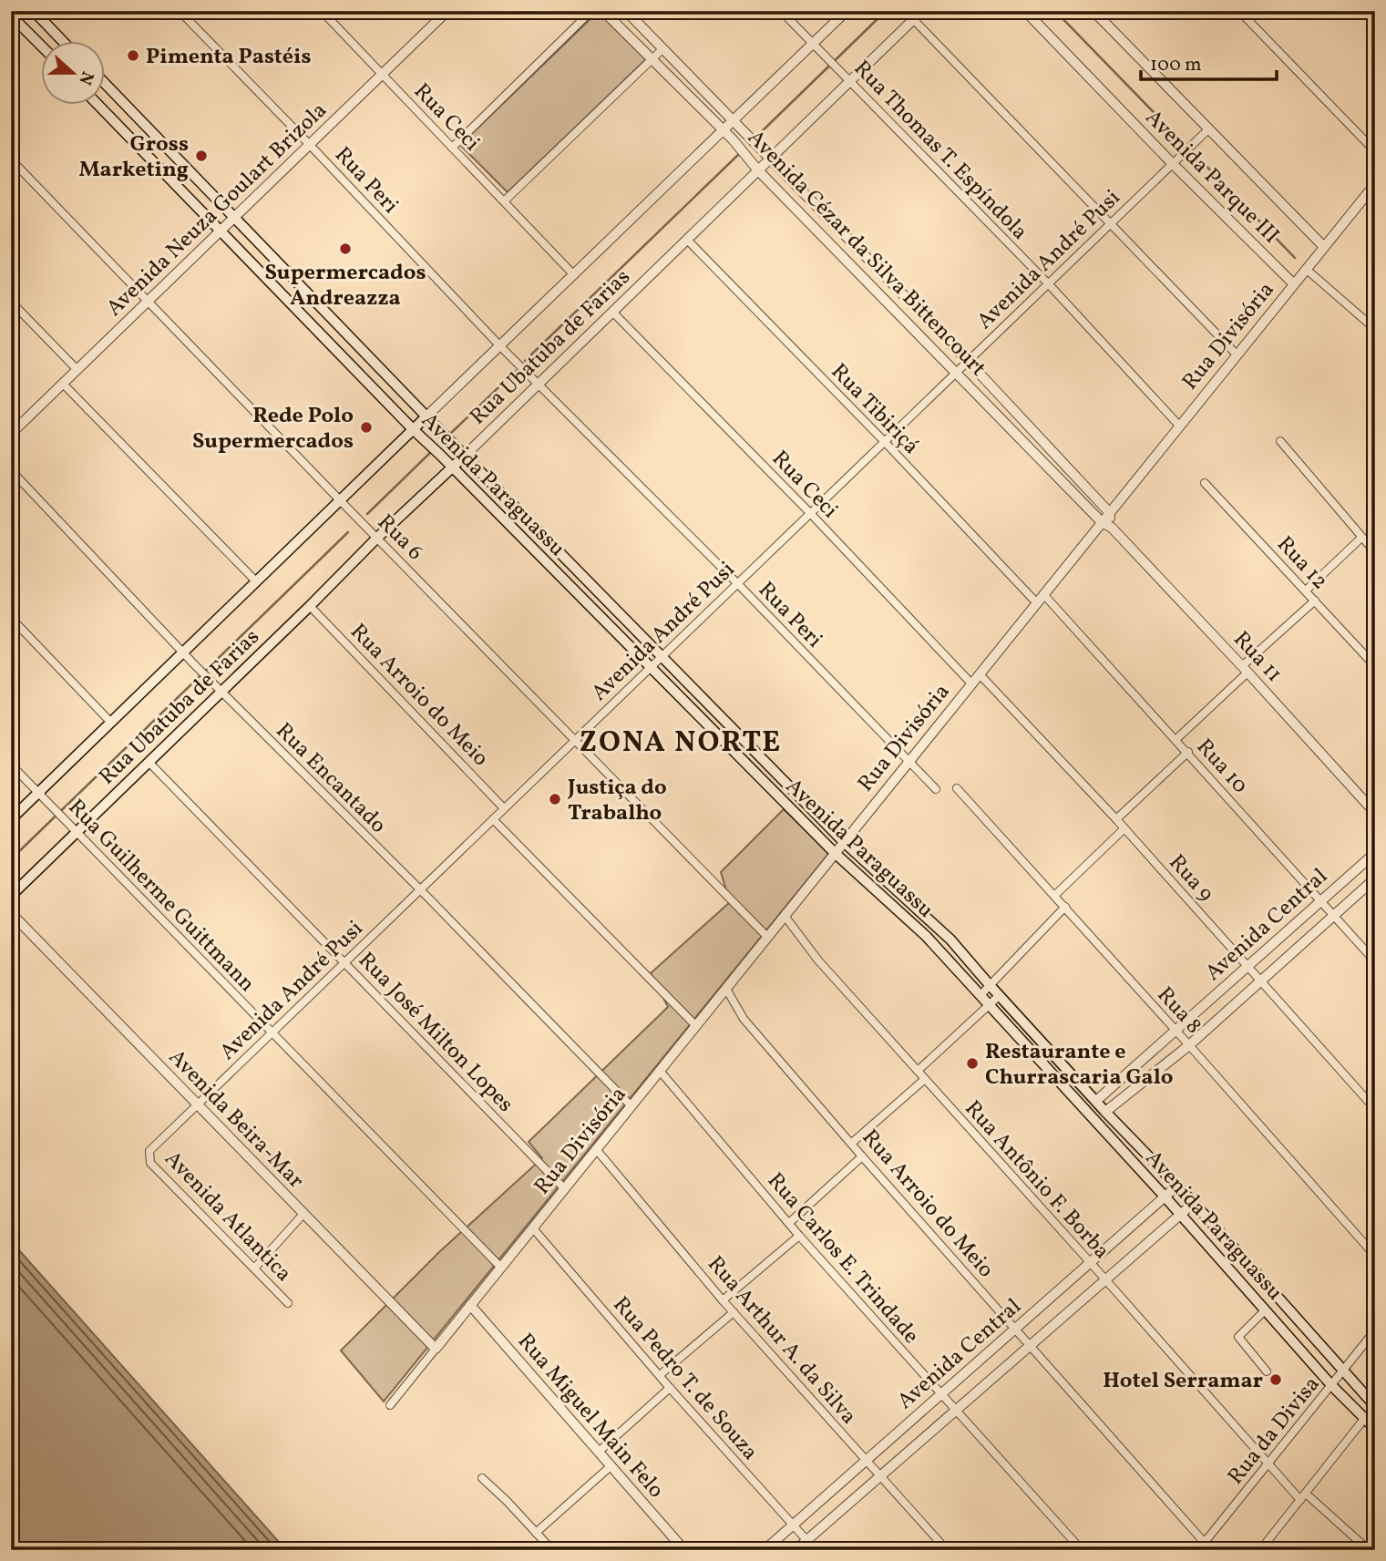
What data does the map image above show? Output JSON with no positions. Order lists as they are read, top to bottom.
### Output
{
  "streets": {
    "main road": ["Rua Ubatuba de Farias", "Avenida Paraguassu"],
    "street": [
      "Rua Ceci",
      "Rua Thomas T. Espíndola",
      "Avenida Parque III",
      "Rua Peri",
      "Avenida Neuza Goulart Brizola",
      "Avenida Cézar da Silva Bittencourt",
      "Avenida André Pusi",
      "Rua Divisória",
      "Rua Tibiriçá",
      "Rua 6",
      "Rua 12",
      "Rua 11",
      "Rua Arroio do Meio",
      "Rua 10",
      "Rua Encantado",
      "Rua 9",
      "Rua Guilherme Guittmann",
      "Avenida Central",
      "Rua 8",
      "Rua José Milton Lopes",
      "Avenida Beira-Mar",
      "Rua Antônio F. Borba",
      "Avenida Atlantica",
      "Rua Carlos E. Trindade",
      "Rua Arthur A. da Silva",
      "Rua Pedro T. de Souza",
      "Rua Miguel Main Felo",
      "Rua da Divisa"
    ]
  },
  "crossings": [
    ["Rua Ceci", "Avenida Neuza Goulart Brizola"],
    ["Rua Ceci", "Avenida André Pusi"],
    ["Rua Ceci", "Rua Divisória"],
    ["Rua Ceci", "Rua Ubatuba de Farias"],
    ["Rua Thomas T. Espíndola", "Avenida André Pusi"],
    ["Rua Thomas T. Espíndola", "Rua Divisória"],
    ["Rua Thomas T. Espíndola", "Rua Ubatuba de Farias"],
    ["Avenida Parque III", "Avenida André Pusi"],
    ["Avenida Parque III", "Rua Divisória"],
    ["Rua Peri", "Avenida Neuza Goulart Brizola"],
    ["Rua Peri", "Avenida André Pusi"],
    ["Rua Peri", "Rua Divisória"],
    ["Rua Peri", "Rua Ubatuba de Farias"],
    ["Avenida Neuza Goulart Brizola", "Avenida Paraguassu"],
    ["Avenida Neuza Goulart Brizola", "Rua 6"],
    ["Avenida Cézar da Silva Bittencourt", "Avenida André Pusi"],
    ["Avenida Cézar da Silva Bittencourt", "Rua Divisória"],
    ["Avenida Cézar da Silva Bittencourt", "Rua Ubatuba de Farias"],
    ["Avenida Cézar da Silva Bittencourt", "Rua 11"],
    ["Avenida André Pusi", "Rua Tibiriçá"],
    ["Avenida André Pusi", "Avenida Paraguassu"],
    ["Avenida André Pusi", "Rua 6"],
    ["Avenida André Pusi", "Rua Arroio do Meio"],
    ["Avenida André Pusi", "Rua Encantado"],
    ["Avenida André Pusi", "Rua Guilherme Guittmann"],
    ["Avenida André Pusi", "Rua José Milton Lopes"],
    ["Avenida André Pusi", "Avenida Beira-Mar"],
    ["Avenida André Pusi", "Avenida Atlantica"],
    ["Rua Divisória", "Rua Tibiriçá"],
    ["Rua Divisória", "Avenida Paraguassu"],
    ["Rua Divisória", "Rua 6"],
    ["Rua Divisória", "Rua 11"],
    ["Rua Divisória", "Rua Arroio do Meio"],
    ["Rua Divisória", "Rua 10"],
    ["Rua Divisória", "Rua Encantado"],
    ["Rua Divisória", "Rua 9"],
    ["Rua Divisória", "Rua Guilherme Guittmann"],
    ["Rua Divisória", "Rua José Milton Lopes"],
    ["Rua Divisória", "Avenida Beira-Mar"],
    ["Rua Divisória", "Rua Antônio F. Borba"],
    ["Rua Divisória", "Rua Carlos E. Trindade"],
    ["Rua Divisória", "Rua Arthur A. da Silva"],
    ["Rua Divisória", "Rua Pedro T. de Souza"],
    ["Rua Divisória", "Rua Miguel Main Felo"],
    ["Rua Ubatuba de Farias", "Rua Tibiriçá"],
    ["Rua Ubatuba de Farias", "Avenida Paraguassu"],
    ["Rua Ubatuba de Farias", "Rua 6"],
    ["Rua Ubatuba de Farias", "Rua Arroio do Meio"],
    ["Rua Ubatuba de Farias", "Rua Encantado"],
    ["Rua Ubatuba de Farias", "Rua Guilherme Guittmann"],
    ["Rua Ubatuba de Farias", "Rua José Milton Lopes"],
    ["Avenida Paraguassu", "Avenida Central"],
    ["Avenida Paraguassu", "Rua da Divisa"],
    ["Rua Arroio do Meio", "Avenida Central"],
    ["Rua Arroio do Meio", "Rua da Divisa"],
    ["Rua 10", "Avenida Central"],
    ["Rua 9", "Avenida Central"],
    ["Avenida Central", "Rua 8"],
    ["Avenida Central", "Rua Antônio F. Borba"],
    ["Avenida Central", "Rua Carlos E. Trindade"],
    ["Avenida Central", "Rua Arthur A. da Silva"],
    ["Avenida Central", "Rua Pedro T. de Souza"],
    ["Rua Antônio F. Borba", "Rua da Divisa"]
  ],
  "districts": ["ZONA NORTE"],
  "places": [
    "Pimenta Pastéis",
    "Gross Marketing",
    "Supermercados Andreazza",
    "Rede Polo Supermercados",
    "Justiça do Trabalho",
    "Restaurante e Churrascaria Galo",
    "Hotel Serramar"
  ],
  "scale_bar": "100 m",
  "north": "right"
}
